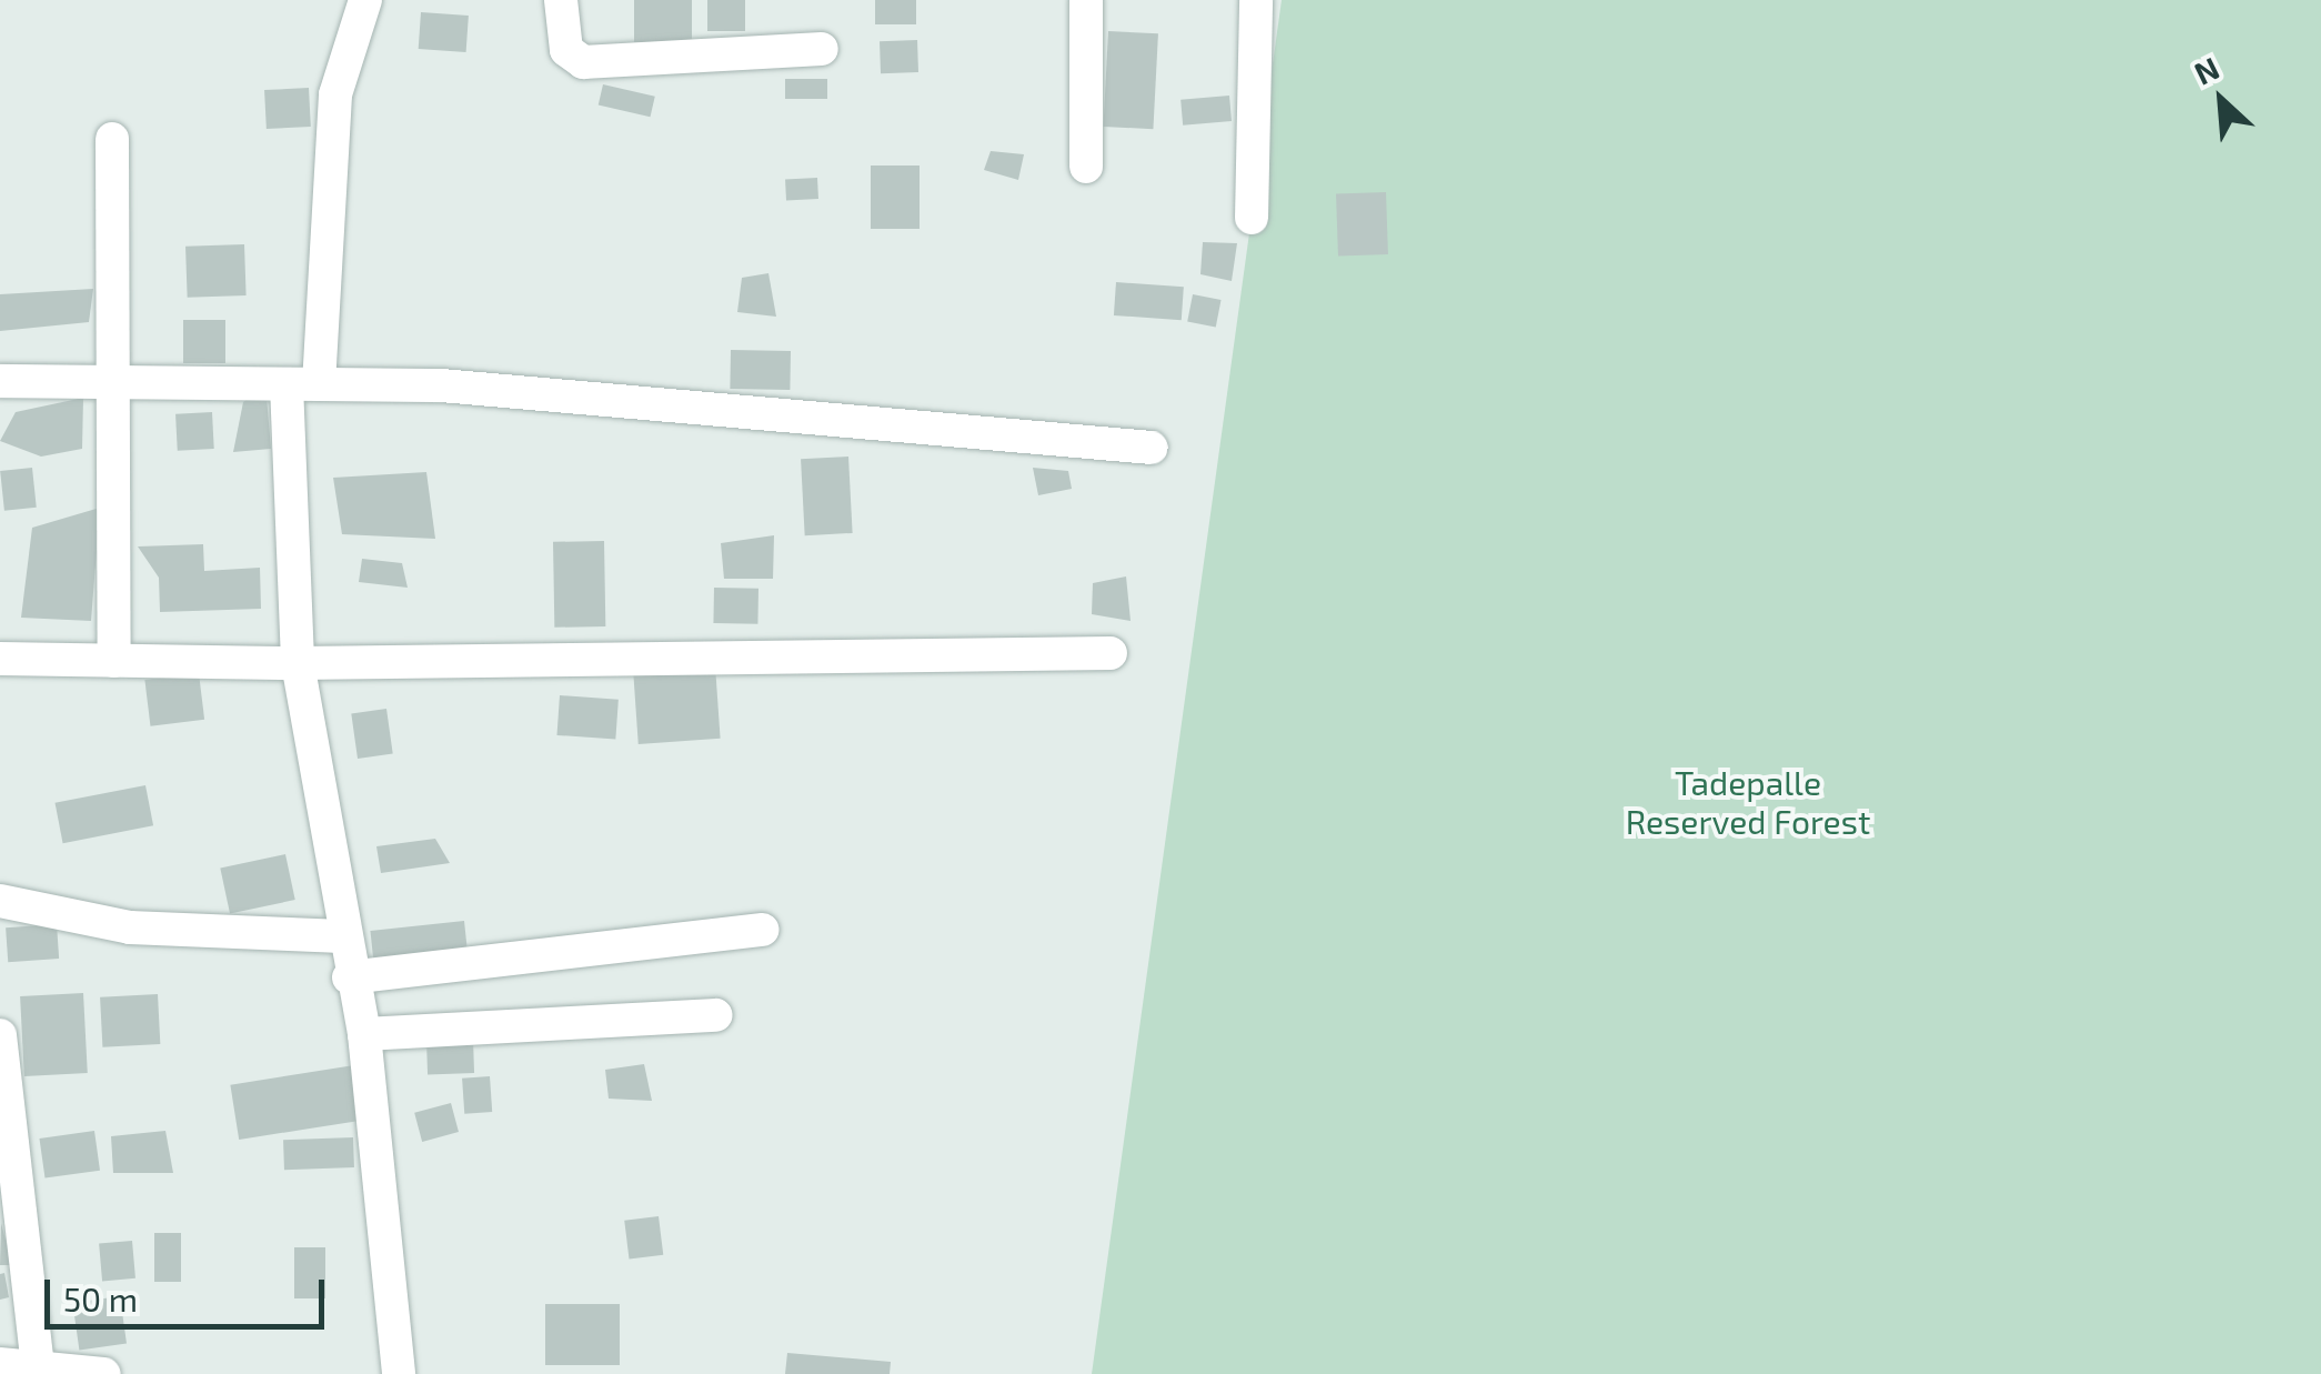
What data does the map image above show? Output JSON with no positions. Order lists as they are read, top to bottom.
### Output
{
  "parks": ["Tadepalle Reserved Forest"],
  "scale_bar": "50 m",
  "north": "top left"
}
